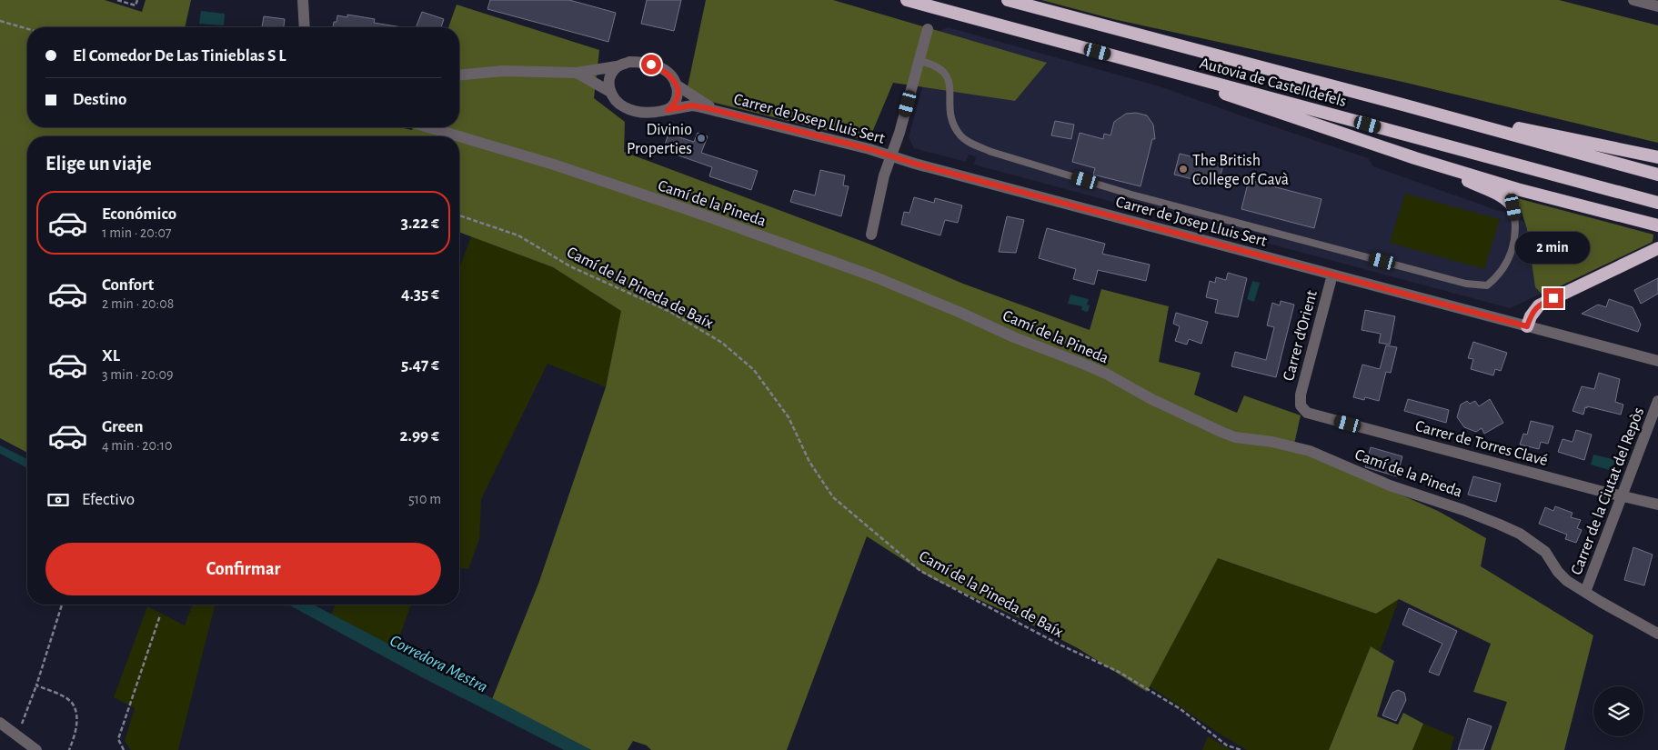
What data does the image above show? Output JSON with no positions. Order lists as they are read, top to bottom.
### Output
{
  "streets": {
    "highway": ["Autovia de Castelldefels"],
    "street": [
      "Carrer de Josep Lluis Sert",
      "Camí de la Pineda",
      "Carrer d'Orient",
      "Carrer de Torres Clavé",
      "Carrer de la Ciutat del Repòs"
    ],
    "path": ["Camí de la Pineda de Baíx"]
  },
  "crossings": [
    ["Carrer de Josep Lluis Sert", "Carrer d'Orient"],
    ["Camí de la Pineda", "Carrer de la Ciutat del Repòs"],
    ["Carrer d'Orient", "Carrer de Torres Clavé"],
    ["Carrer de Torres Clavé", "Carrer de la Ciutat del Repòs"]
  ],
  "water": ["Corredora Mestra"],
  "places": ["Divinio Properties", "The British College of Gavà"],
  "page": {
    "banner": ["El Comedor De Las Tinieblas S L", "Destino"],
    "heading": "Elige un viaje",
    "list": [
      {
        "name": "Económico",
        "note": "1 min · 20:07",
        "value": "3.22 €"
      },
      {
        "name": "Confort",
        "note": "2 min · 20:08",
        "value": "4.35 €"
      },
      {
        "name": "XL",
        "note": "3 min · 20:09",
        "value": "5.47 €"
      },
      {
        "name": "Green",
        "note": "4 min · 20:10",
        "value": "2.99 €"
      }
    ],
    "bubble": "2 min",
    "pay": ["Efectivo", "510 m"],
    "buttons": "Confirmar"
  }
}
